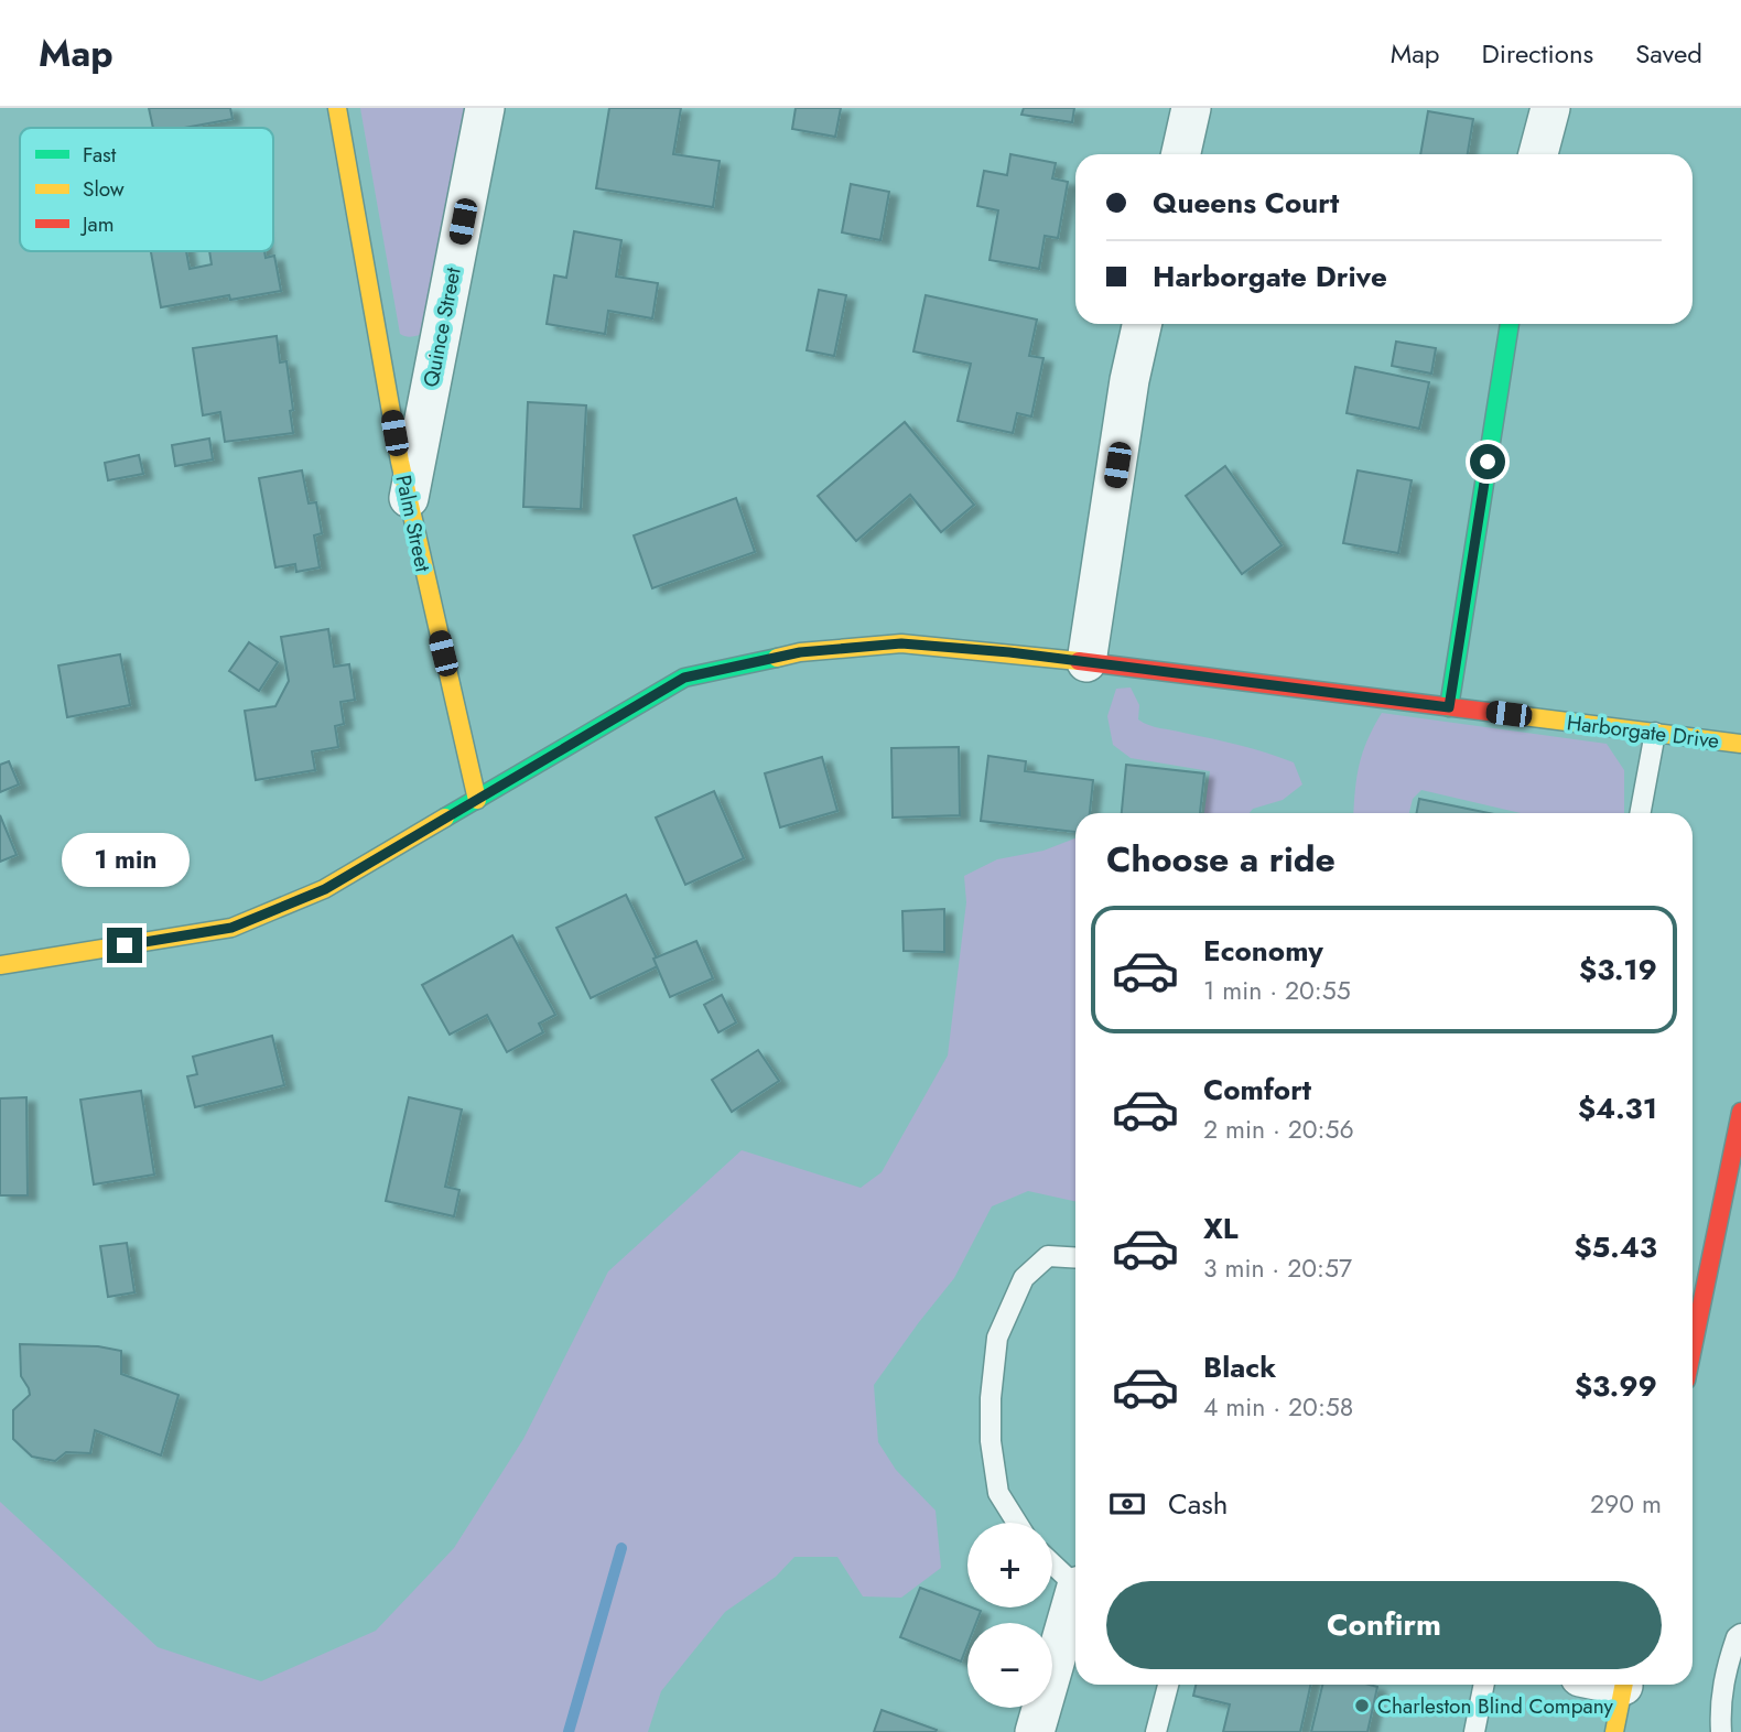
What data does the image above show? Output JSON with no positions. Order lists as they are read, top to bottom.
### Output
{
  "streets": {
    "street": ["Quince Street", "Palm Street", "Harborgate Drive"]
  },
  "crossings": [
    ["Quince Street", "Palm Street"],
    ["Palm Street", "Harborgate Drive"]
  ],
  "places": ["Charleston Blind Company"],
  "legend": ["Fast", "Slow", "Jam"],
  "page": {
    "header": "Map",
    "nav": ["Map", "Directions", "Saved"],
    "banner": ["Queens Court", "Harborgate Drive"],
    "heading": "Choose a ride",
    "bubble": "1 min",
    "list": [
      {
        "name": "Economy",
        "note": "1 min · 20:55",
        "value": "$3.19"
      },
      {
        "name": "Comfort",
        "note": "2 min · 20:56",
        "value": "$4.31"
      },
      {
        "name": "XL",
        "note": "3 min · 20:57",
        "value": "$5.43"
      },
      {
        "name": "Black",
        "note": "4 min · 20:58",
        "value": "$3.99"
      }
    ],
    "pay": ["Cash", "290 m"],
    "map_buttons": ["+", "−"],
    "buttons": "Confirm"
  }
}
